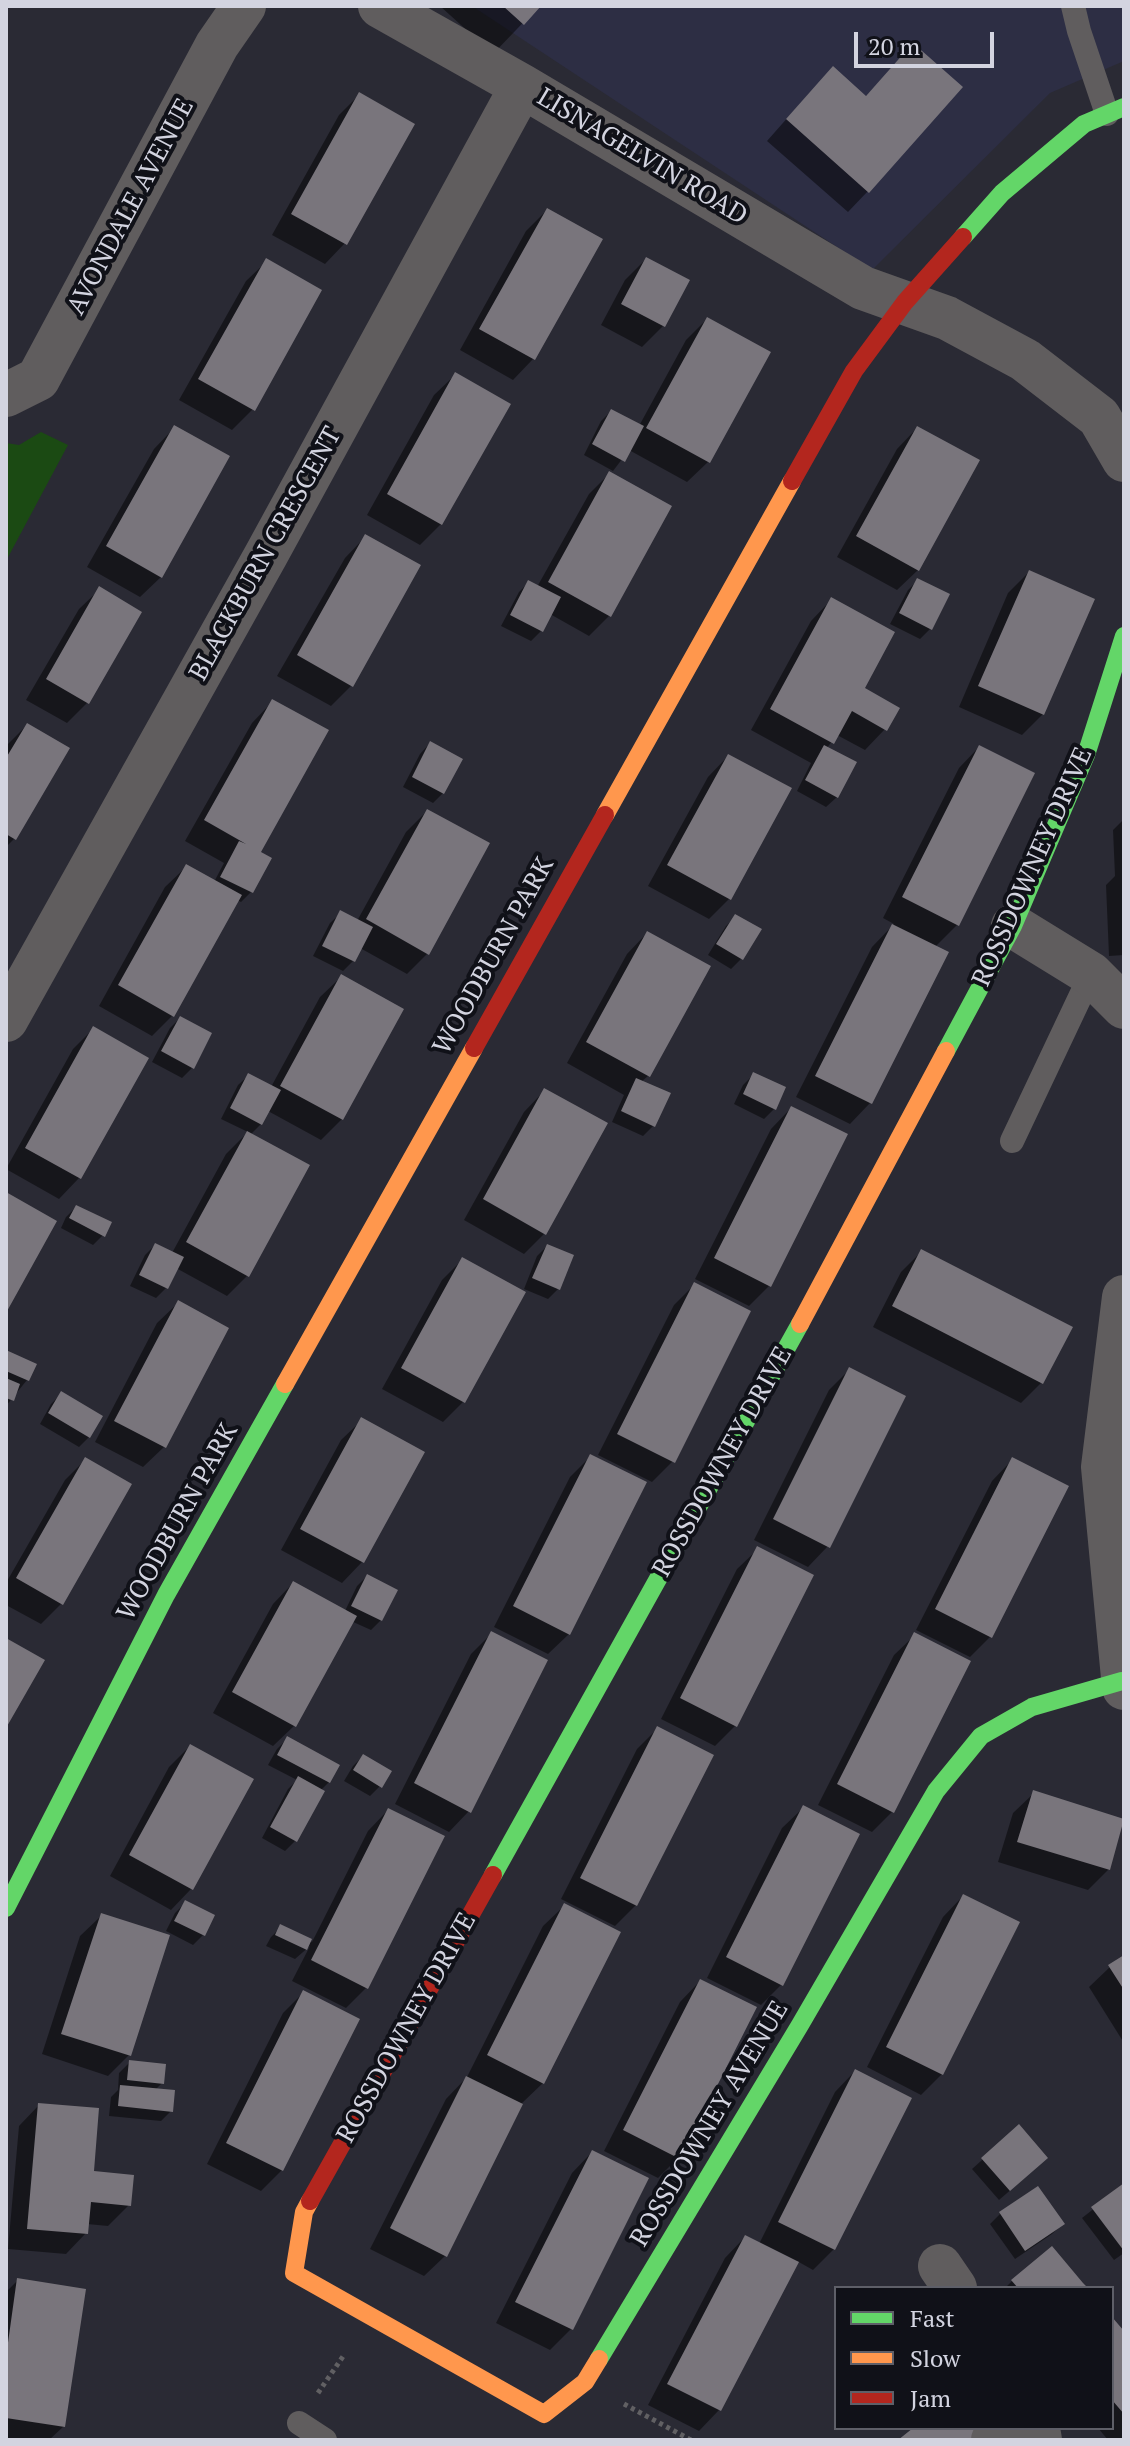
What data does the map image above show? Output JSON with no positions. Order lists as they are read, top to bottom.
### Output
{
  "streets": {
    "street": [
      "LISNAGELVIN ROAD",
      "AVONDALE AVENUE",
      "BLACKBURN CRESCENT",
      "ROSSDOWNEY DRIVE",
      "WOODBURN PARK",
      "ROSSDOWNEY AVENUE"
    ]
  },
  "crossings": [
    ["LISNAGELVIN ROAD", "BLACKBURN CRESCENT"],
    ["LISNAGELVIN ROAD", "WOODBURN PARK"]
  ],
  "legend": ["Fast", "Slow", "Jam"],
  "scale_bar": "20 m"
}
